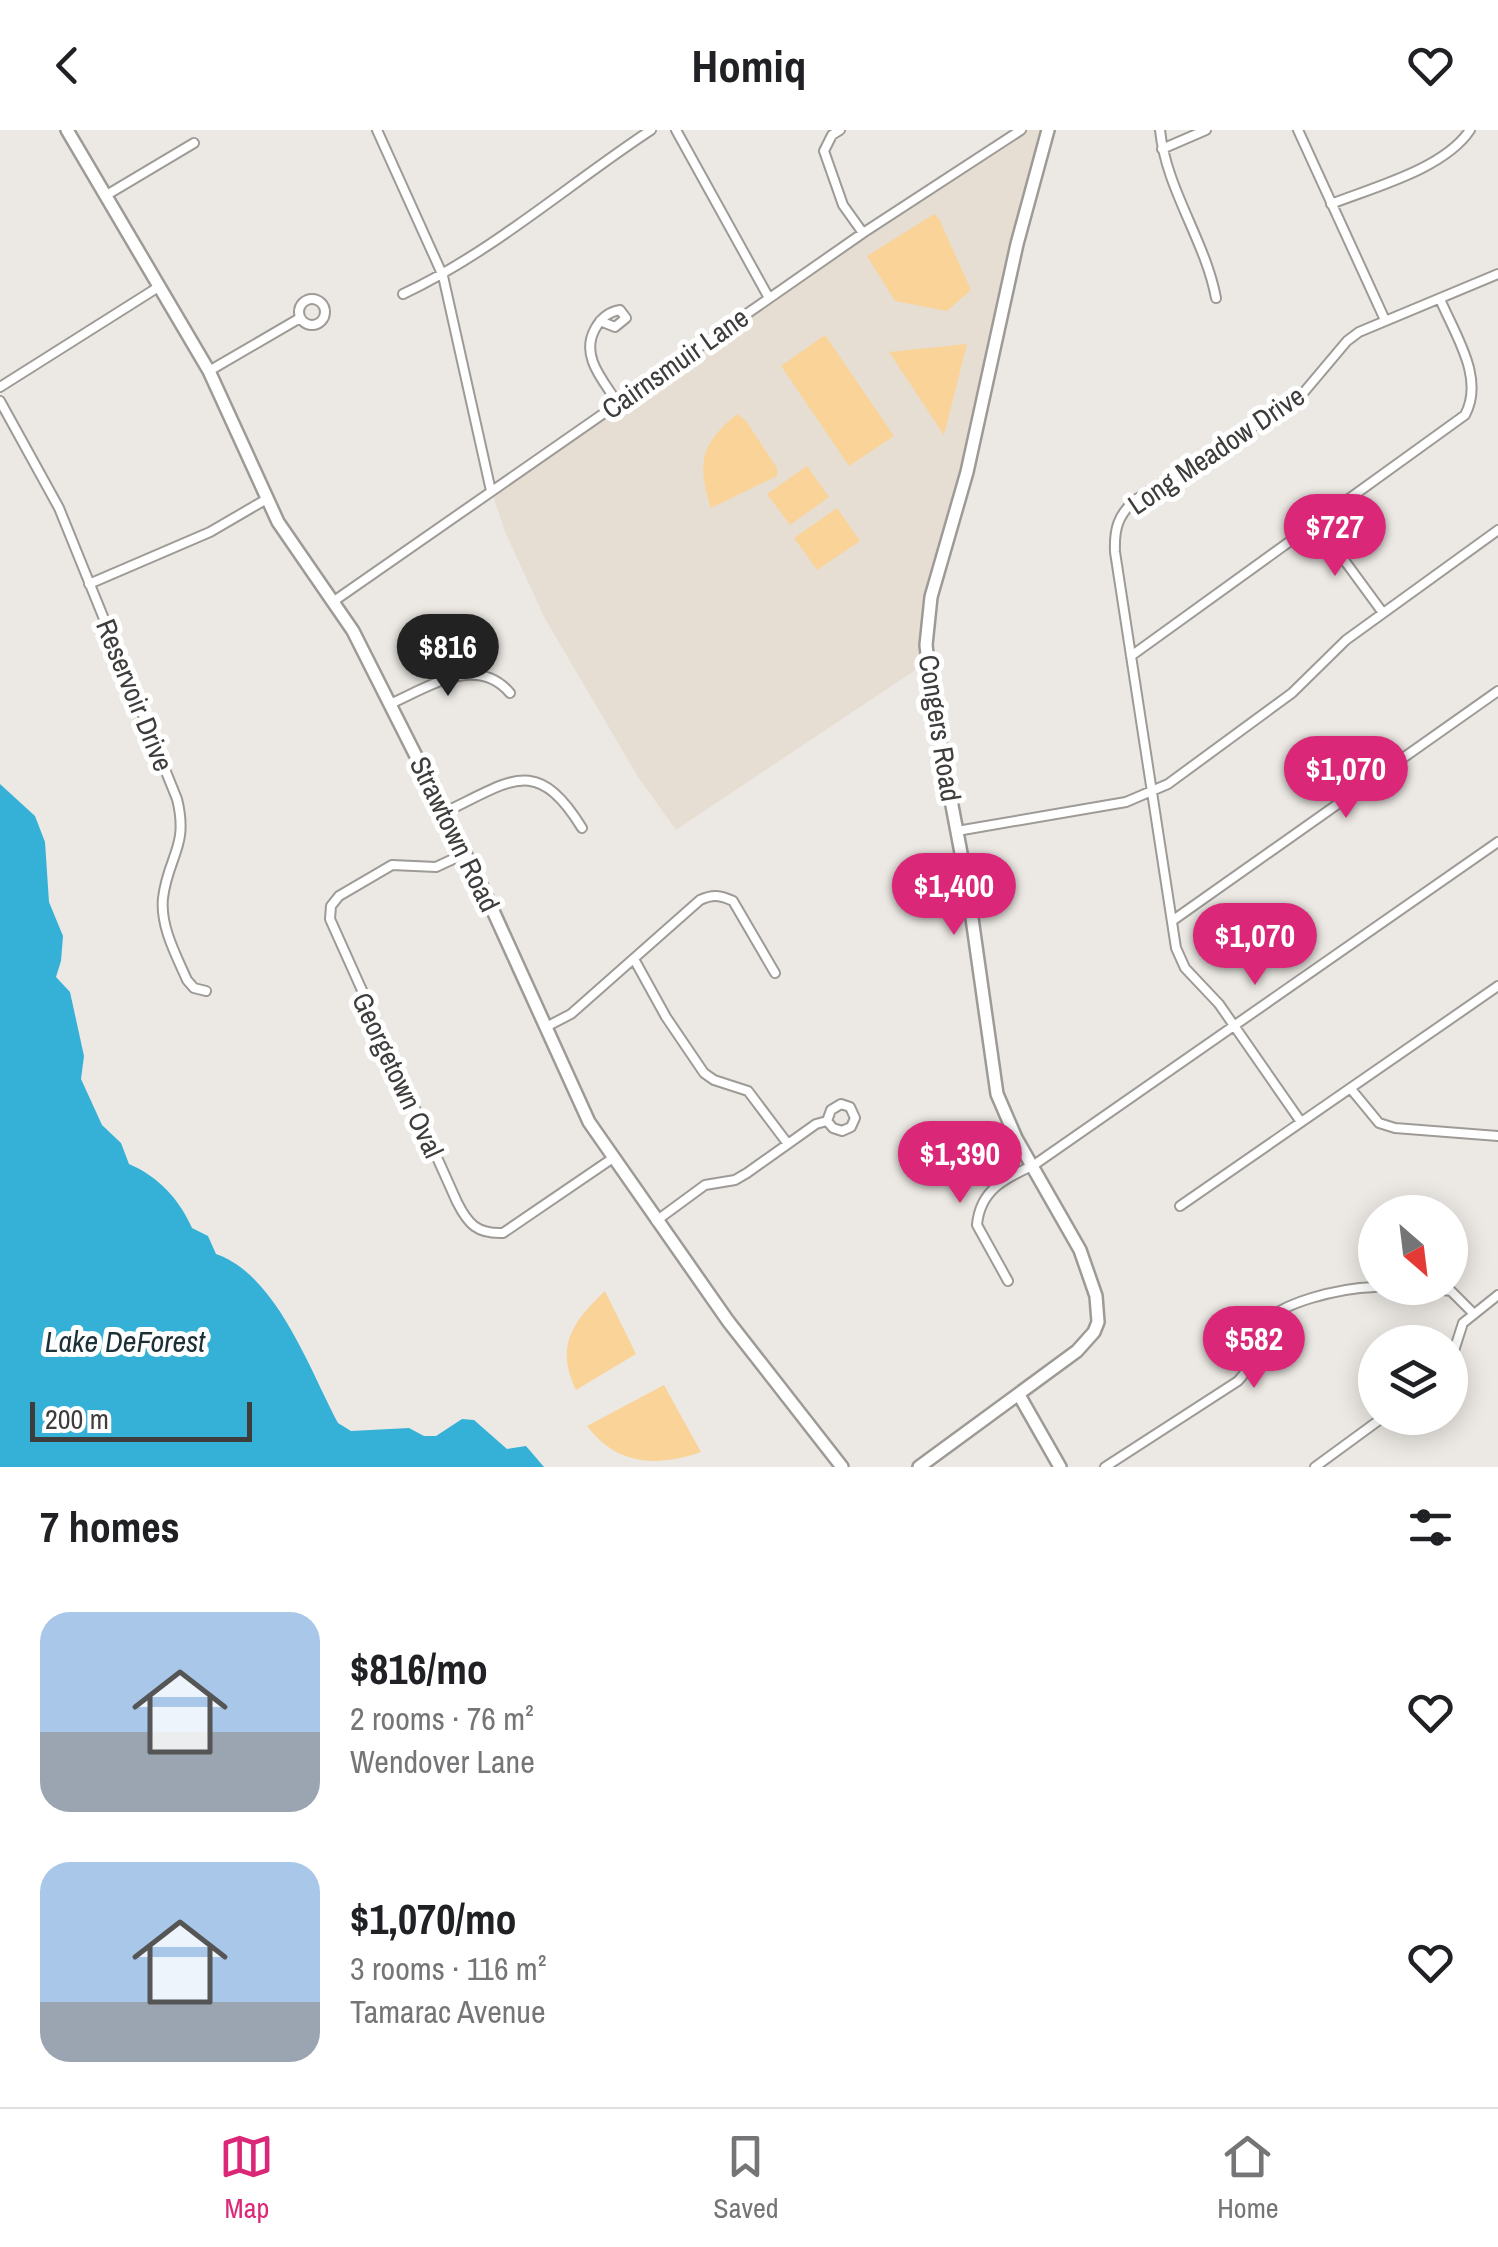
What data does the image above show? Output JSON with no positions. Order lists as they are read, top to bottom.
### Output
{
  "streets": {
    "street": [
      "Cairnsmuir Lane",
      "Long Meadow Drive",
      "Reservoir Drive",
      "Congers Road",
      "Strawtown Road",
      "Georgetown Oval"
    ]
  },
  "crossings": [
    ["Cairnsmuir Lane", "Strawtown Road"],
    ["Strawtown Road", "Georgetown Oval"]
  ],
  "water": ["Lake DeForest"],
  "scale_bar": "200 m",
  "north": "bottom right",
  "page": {
    "header": "Homiq",
    "price": [
      "$727",
      "$816",
      "$1,070",
      "$1,400",
      "$1,070",
      "$1,390",
      "$582"
    ],
    "scale": "200 m",
    "heading": "7 homes",
    "list": [
      {
        "name": "$816/mo",
        "note": "2 rooms · 76 m² · Wendover Lane"
      },
      {
        "name": "$1,070/mo",
        "note": "3 rooms · 116 m² · Tamarac Avenue"
      }
    ],
    "tabs": ["Map", "Saved", "Home"]
  }
}
